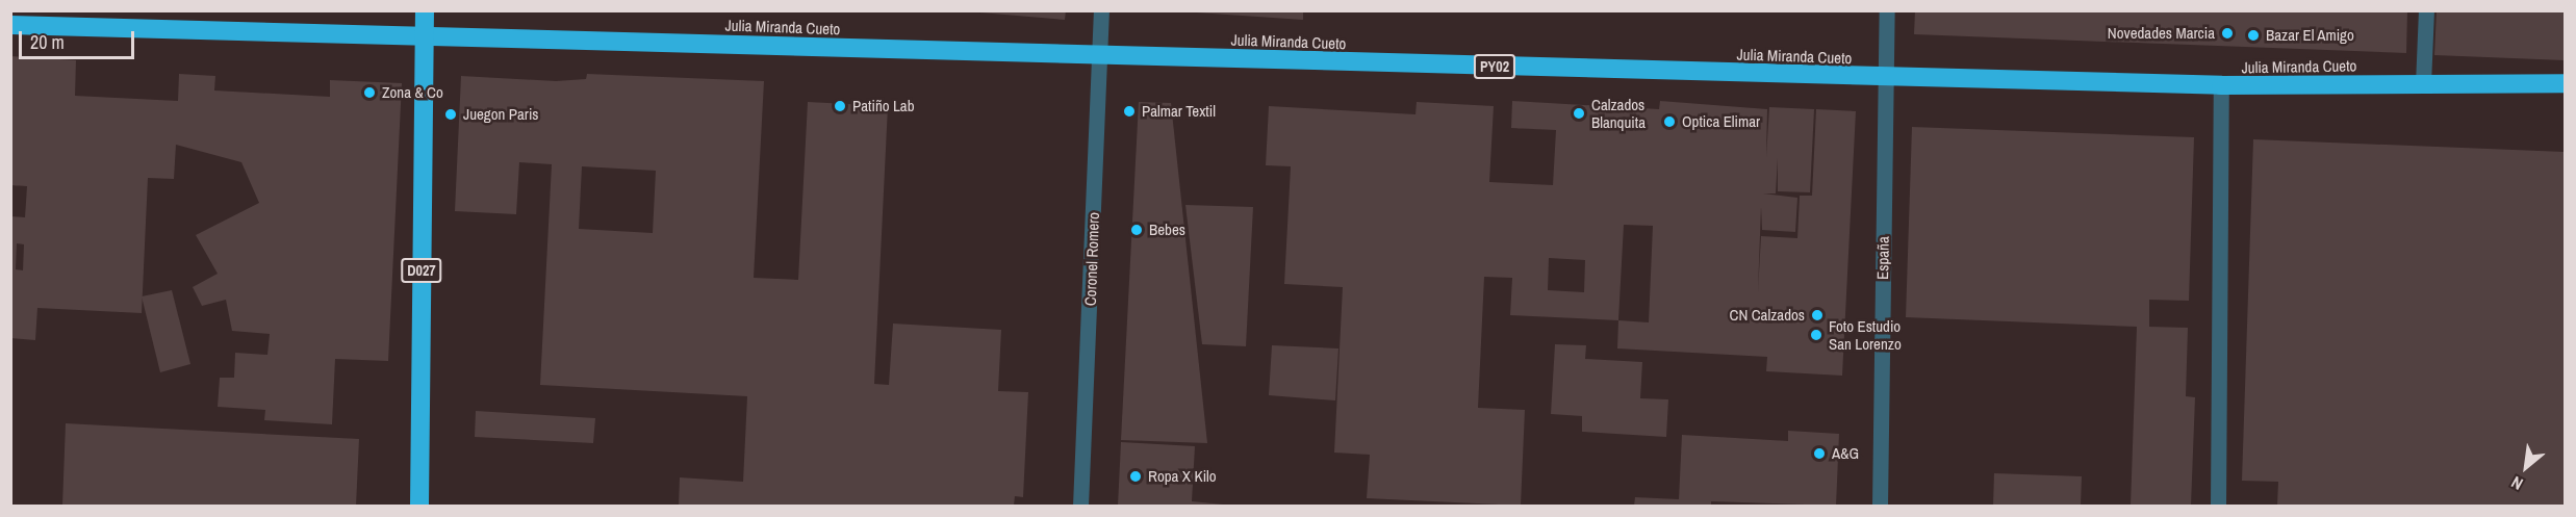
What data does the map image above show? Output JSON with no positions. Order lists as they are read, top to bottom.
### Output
{
  "streets": {
    "highway": ["Julia Miranda Cueto", "PY02", "D027"],
    "street": ["España", "Coronel Romero"]
  },
  "crossings": [
    ["Julia Miranda Cueto", "España"],
    ["Julia Miranda Cueto", "Coronel Romero"],
    ["Julia Miranda Cueto", "D027"]
  ],
  "places": [
    "Novedades Marcia",
    "Bazar El Amigo",
    "Zona & Co",
    "Patiño Lab",
    "Palmar Textil",
    "Calzados Blanquita",
    "Juegon Paris",
    "Optica Elimar",
    "Bebes",
    "CN Calzados",
    "Foto Estudio San Lorenzo",
    "A&G",
    "Ropa X Kilo"
  ],
  "scale_bar": "20 m",
  "north": "bottom left"
}
